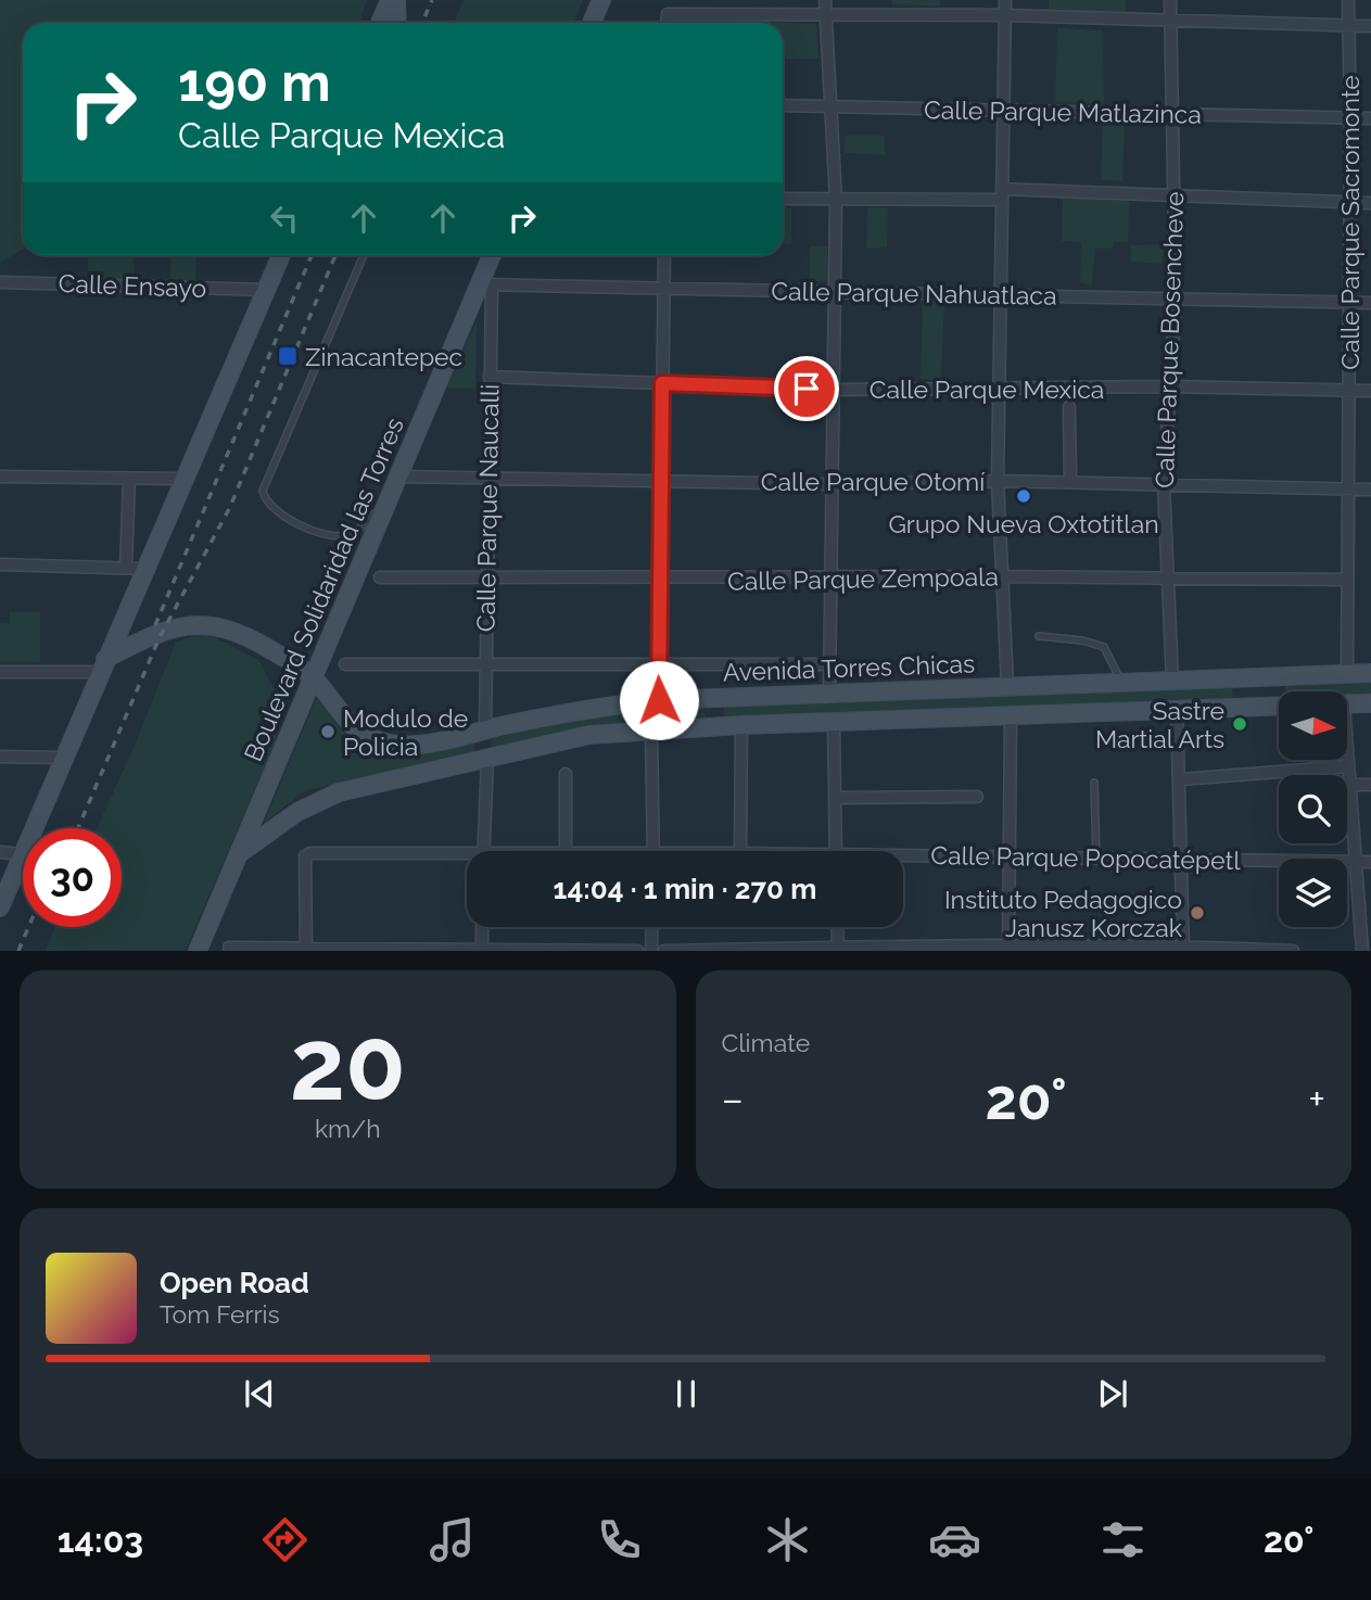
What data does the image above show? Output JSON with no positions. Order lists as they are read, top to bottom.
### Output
{
  "streets": {
    "main road": ["Boulevard Solidaridad las Torres", "Avenida Torres Chicas"],
    "street": [
      "Calle Parque Matlazinca",
      "Calle Parque Sacromonte",
      "Calle Ensayo",
      "Calle Parque Nahuatlaca",
      "Calle Parque Bosencheve",
      "Calle Parque Mexica",
      "Calle Parque Otomí",
      "Calle Parque Naucalli",
      "Calle Parque Zempoala",
      "Calle Parque Popocatépetl"
    ]
  },
  "crossings": [
    ["Calle Parque Matlazinca", "Calle Parque Sacromonte"],
    ["Calle Parque Matlazinca", "Calle Parque Bosencheve"],
    ["Calle Parque Sacromonte", "Calle Parque Nahuatlaca"],
    ["Calle Parque Sacromonte", "Calle Parque Mexica"],
    ["Calle Parque Sacromonte", "Calle Parque Otomí"],
    ["Calle Parque Sacromonte", "Calle Parque Zempoala"],
    ["Calle Parque Sacromonte", "Avenida Torres Chicas"],
    ["Calle Parque Nahuatlaca", "Calle Parque Bosencheve"],
    ["Calle Parque Nahuatlaca", "Calle Parque Naucalli"],
    ["Calle Parque Nahuatlaca", "Boulevard Solidaridad las Torres"],
    ["Calle Parque Bosencheve", "Calle Parque Mexica"],
    ["Calle Parque Bosencheve", "Calle Parque Otomí"],
    ["Calle Parque Bosencheve", "Calle Parque Zempoala"],
    ["Calle Parque Bosencheve", "Avenida Torres Chicas"],
    ["Calle Parque Mexica", "Calle Parque Naucalli"],
    ["Calle Parque Otomí", "Calle Parque Naucalli"],
    ["Calle Parque Otomí", "Boulevard Solidaridad las Torres"],
    ["Calle Parque Naucalli", "Calle Parque Zempoala"],
    ["Calle Parque Naucalli", "Boulevard Solidaridad las Torres"],
    ["Calle Parque Naucalli", "Avenida Torres Chicas"],
    ["Boulevard Solidaridad las Torres", "Avenida Torres Chicas"]
  ],
  "places": {
    "transit": ["Zinacantepec"],
    "other": [
      "Grupo Nueva Oxtotitlan",
      "Sastre Martial Arts",
      "Modulo de Policia",
      "Instituto Pedagogico Janusz Korczak"
    ]
  },
  "north": "right",
  "page": {
    "turn": ["190 m", "Calle Parque Mexica"],
    "limit": "30",
    "trip": "14:04 · 1 min · 270 m",
    "tile": [
      ["20", "km/h"],
      "Climate"
    ],
    "heat": ["−", "20°", "+"],
    "song": ["Open Road", "Tom Ferris"],
    "tabs": ["14:03", "20°"]
  }
}
